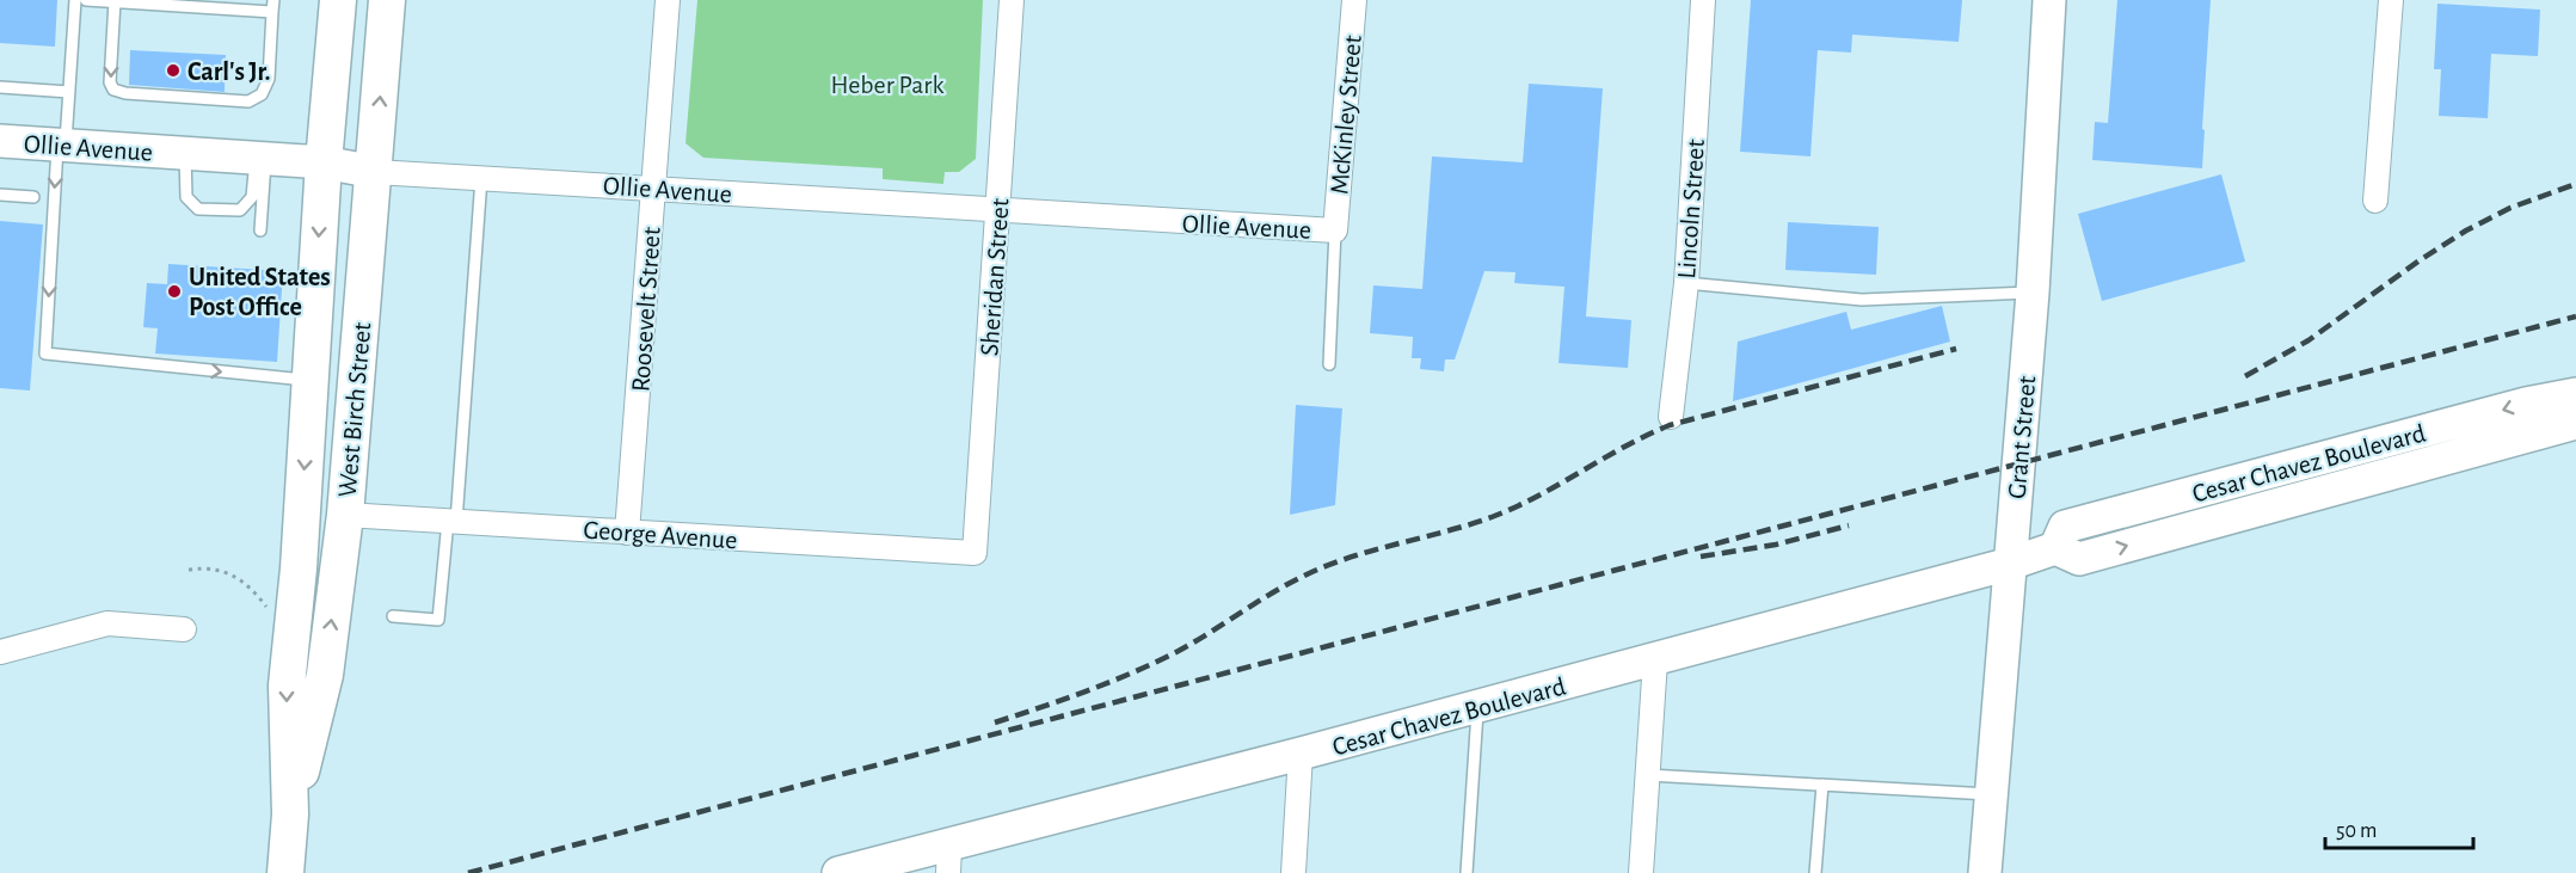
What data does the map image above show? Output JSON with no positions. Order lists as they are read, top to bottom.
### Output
{
  "streets": {
    "main road": [
      "Ollie Avenue",
      "West Birch Street",
      "Grant Street",
      "Cesar Chavez Boulevard"
    ],
    "street": [
      "McKinley Street",
      "Lincoln Street",
      "Sheridan Street",
      "Roosevelt Street",
      "George Avenue"
    ]
  },
  "crossings": [
    ["McKinley Street", "Ollie Avenue"],
    ["Ollie Avenue", "Sheridan Street"],
    ["Ollie Avenue", "Roosevelt Street"],
    ["Ollie Avenue", "West Birch Street"],
    ["Sheridan Street", "George Avenue"],
    ["Roosevelt Street", "George Avenue"],
    ["West Birch Street", "George Avenue"],
    ["Grant Street", "Cesar Chavez Boulevard"]
  ],
  "parks": ["Heber Park"],
  "places": ["Carl's Jr.", "United States Post Office"],
  "scale_bar": "50 m"
}
